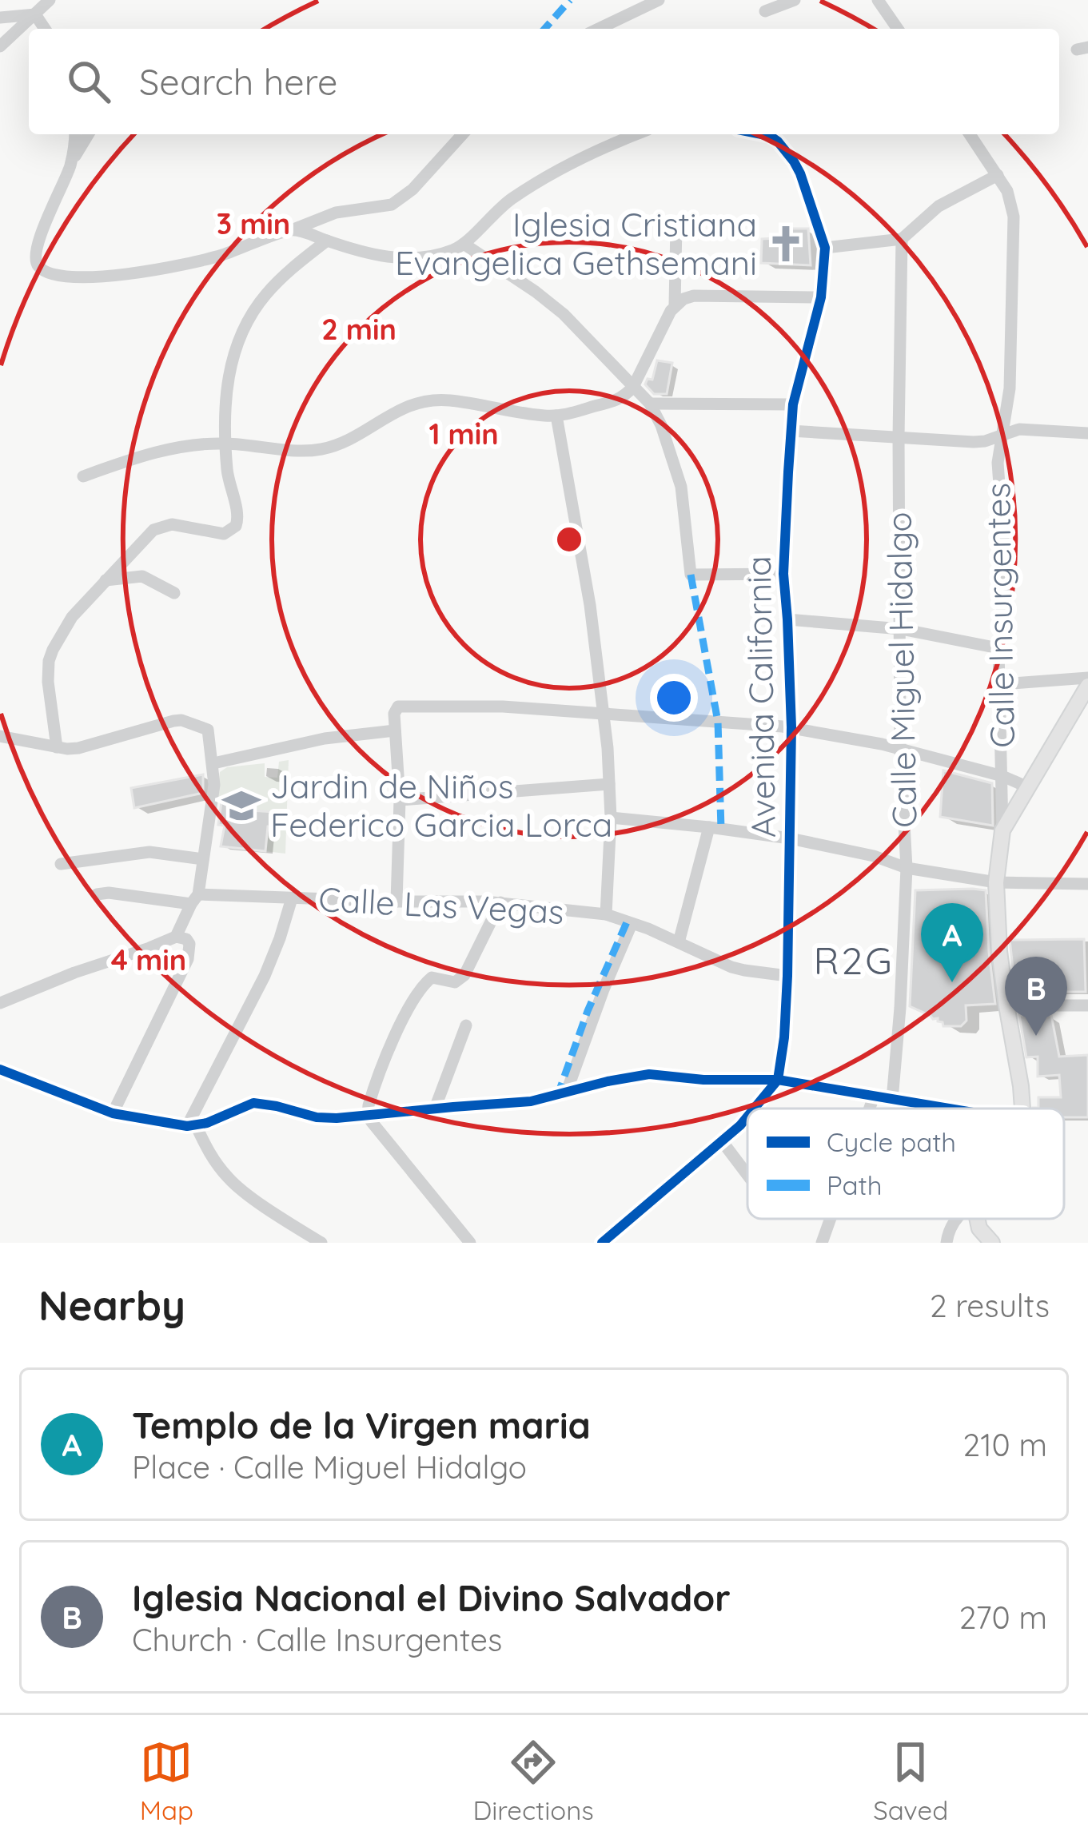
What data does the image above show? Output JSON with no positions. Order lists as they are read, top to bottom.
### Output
{
  "streets": {
    "main road": ["Calle Insurgentes"],
    "street": ["Calle Miguel Hidalgo", "Avenida California", "Calle Las Vegas"]
  },
  "crossings": [
    ["Avenida California", "Calle Las Vegas"]
  ],
  "districts": ["R2G"],
  "places": {
    "church": ["Iglesia Cristiana Evangelica Gethsemani"],
    "school or university": ["Jardin de Niños Federico Garcia Lorca"]
  },
  "legend": ["Cycle path", "Path"],
  "page": {
    "search": "Search here",
    "pins": ["A", "B"],
    "heading": ["Nearby", "2 results"],
    "list": [
      {
        "mark": "A",
        "name": "Templo de la Virgen maria",
        "note": "Place · Calle Miguel Hidalgo",
        "value": "210 m"
      },
      {
        "mark": "B",
        "name": "Iglesia Nacional el Divino Salvador",
        "note": "Church · Calle Insurgentes",
        "value": "270 m"
      }
    ],
    "nav": ["Map", "Directions", "Saved"]
  },
  "rings": [
    "3 min",
    "2 min",
    "1 min",
    "4 min"
  ]
}
